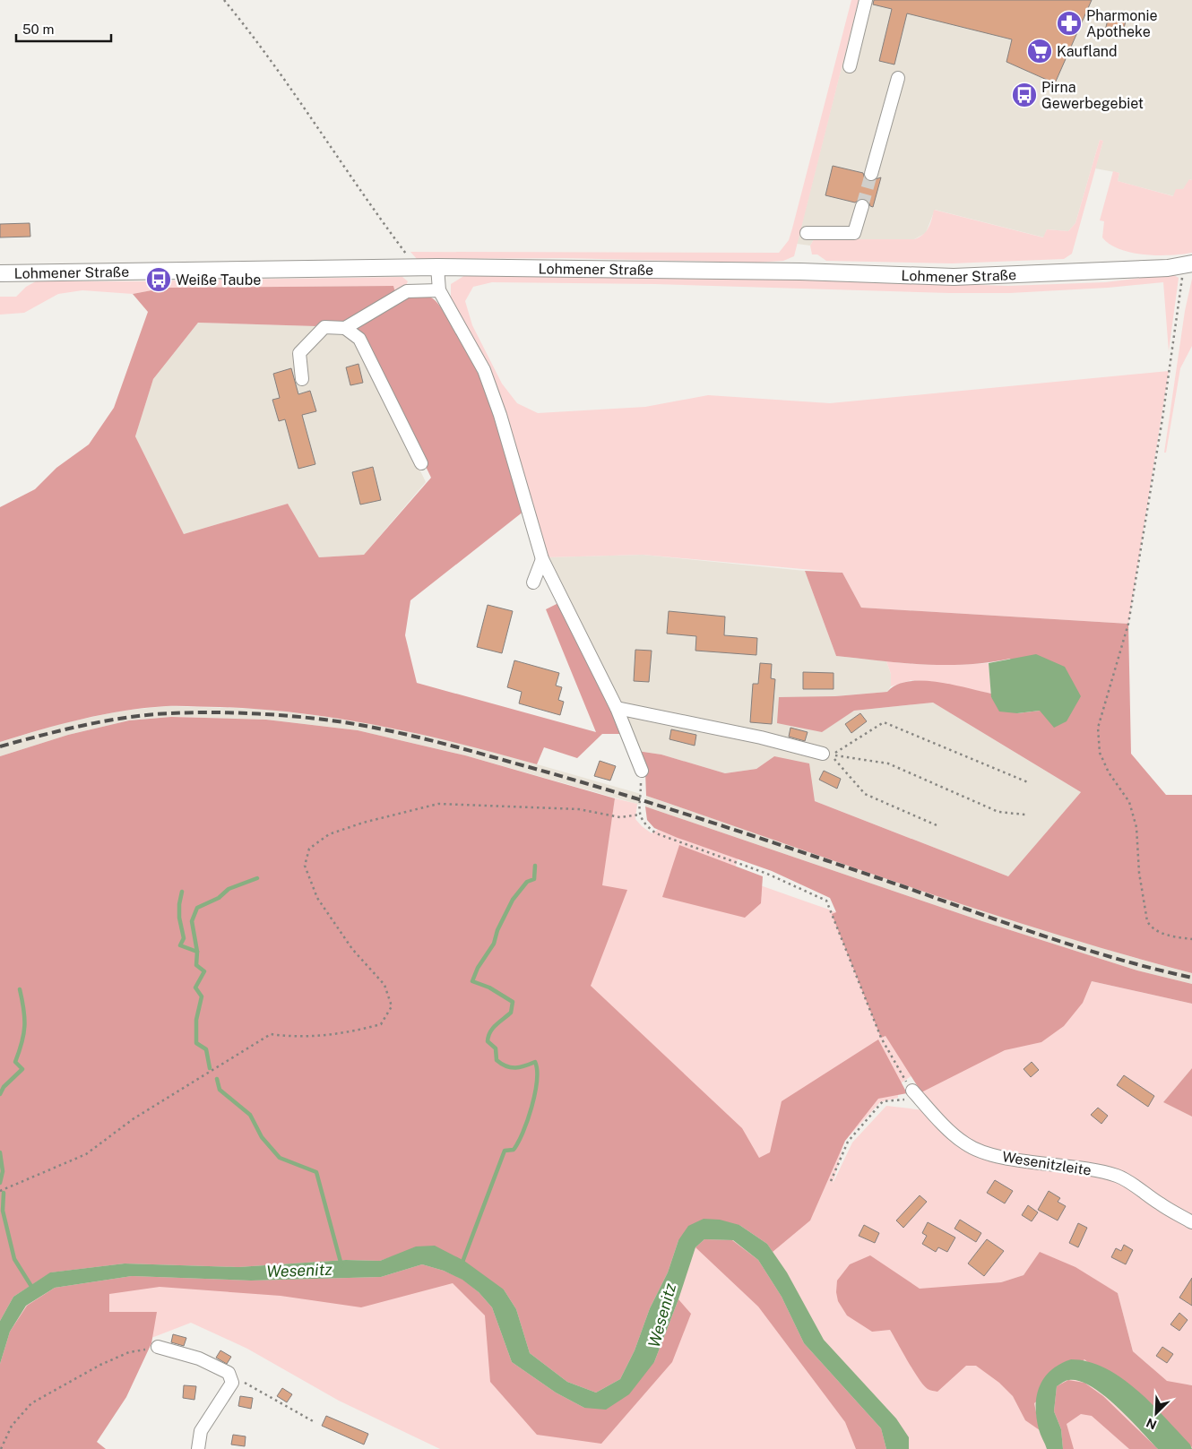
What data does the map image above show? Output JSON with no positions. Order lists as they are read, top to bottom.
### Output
{
  "streets": {
    "main road": ["Lohmener Straße"],
    "lane": ["Wesenitzleite"]
  },
  "water": ["Wesenitz"],
  "places": {
    "pharmacy": ["Pharmonie Apotheke"],
    "supermarket": ["Kaufland"],
    "bus stop": ["Pirna Gewerbegebiet", "Weiße Taube"]
  },
  "scale_bar": "50 m",
  "north": "bottom left"
}
